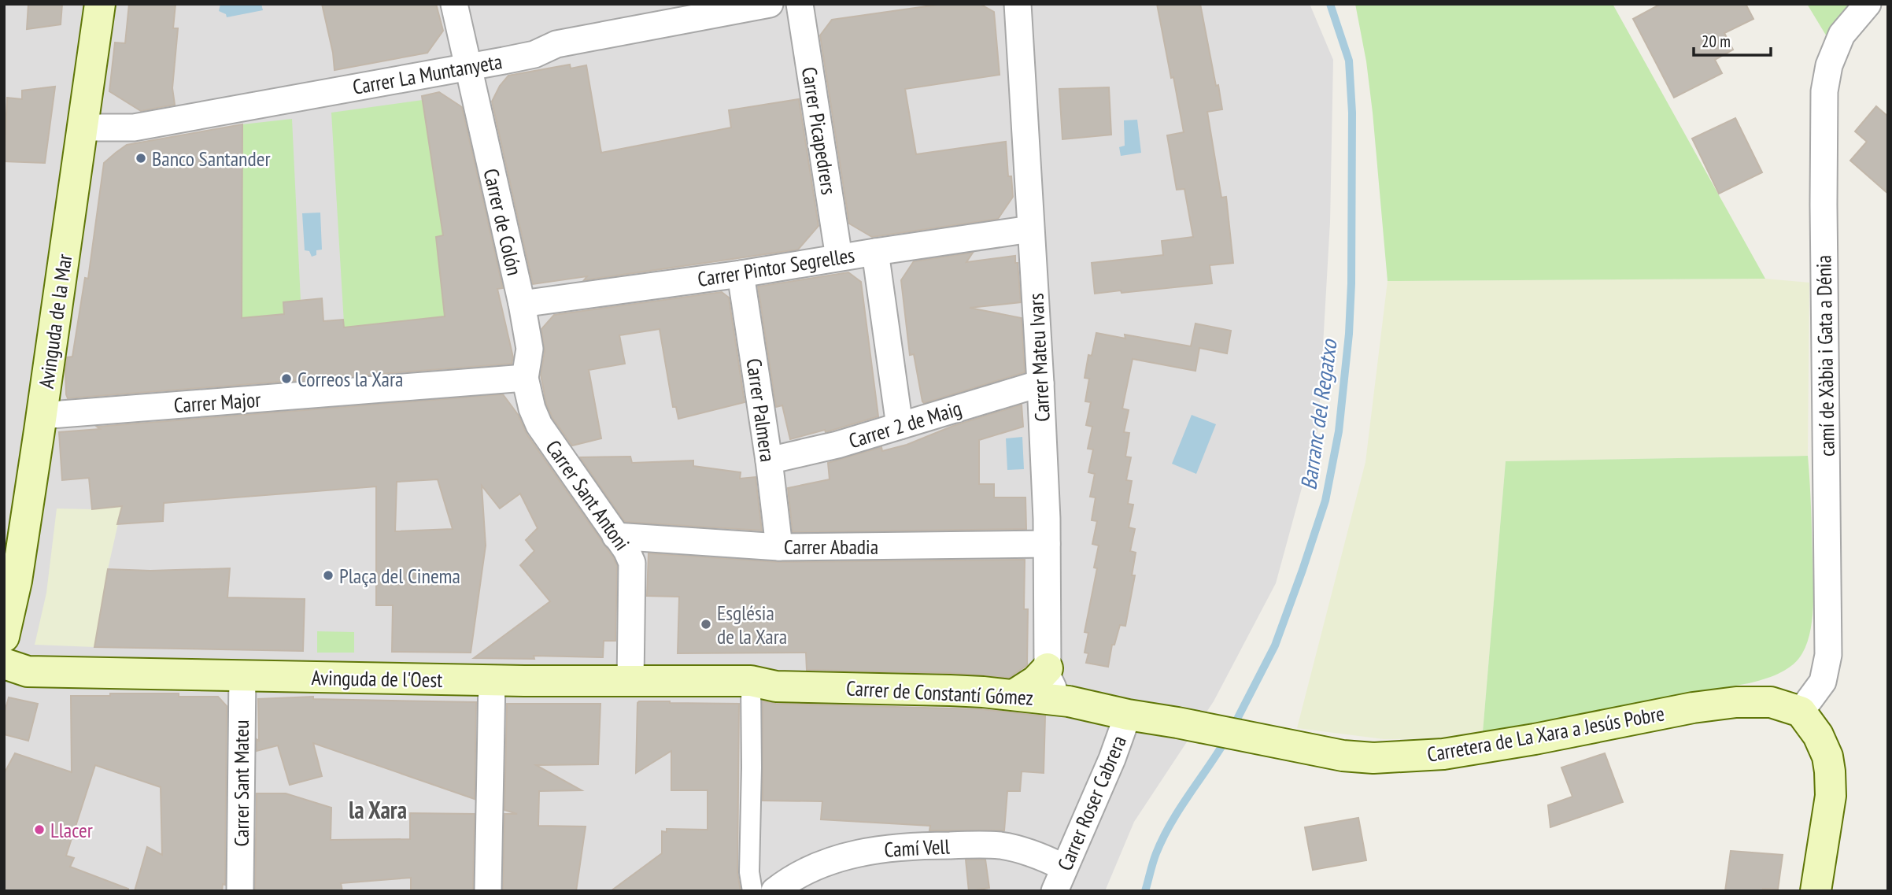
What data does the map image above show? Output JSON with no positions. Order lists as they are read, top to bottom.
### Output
{
  "streets": {
    "main road": [
      "Avinguda de la Mar",
      "Avinguda de l'Oest",
      "Carrer de Constantí Gómez",
      "Carretera de La Xara a Jesús Pobre"
    ],
    "street": [
      "Carrer La Muntanyeta",
      "Carrer Picapedrers",
      "Carrer de Colón",
      "Carrer Pintor Segrelles",
      "camí de Xàbia i Gata a Dénia",
      "Carrer Mateu Ivars",
      "Carrer Major",
      "Carrer Palmera",
      "Carrer 2 de Maig",
      "Carrer Sant Antoni",
      "Carrer Abadia",
      "Carrer Sant Mateu",
      "Carrer Roser Cabrera",
      "Camí Vell"
    ]
  },
  "crossings": [
    ["Carrer La Muntanyeta", "Carrer de Colón"],
    ["Carrer La Muntanyeta", "Avinguda de la Mar"],
    ["Carrer Picapedrers", "Carrer Pintor Segrelles"],
    ["Carrer de Colón", "Carrer Pintor Segrelles"],
    ["Carrer de Colón", "Carrer Major"],
    ["Carrer de Colón", "Carrer Sant Antoni"],
    ["Carrer Pintor Segrelles", "Carrer Mateu Ivars"],
    ["Carrer Pintor Segrelles", "Carrer Palmera"],
    ["Avinguda de la Mar", "Carrer Major"],
    ["camí de Xàbia i Gata a Dénia", "Carretera de La Xara a Jesús Pobre"],
    ["Carrer Mateu Ivars", "Carrer 2 de Maig"],
    ["Carrer Mateu Ivars", "Carrer Abadia"],
    ["Carrer Mateu Ivars", "Carrer de Constantí Gómez"],
    ["Carrer Major", "Carrer Sant Antoni"],
    ["Carrer Palmera", "Carrer 2 de Maig"],
    ["Carrer Palmera", "Carrer Abadia"],
    ["Carrer Sant Antoni", "Carrer Abadia"],
    ["Carrer Sant Antoni", "Avinguda de l'Oest"],
    ["Avinguda de l'Oest", "Carrer de Constantí Gómez"],
    ["Avinguda de l'Oest", "Carrer Sant Mateu"],
    ["Carrer de Constantí Gómez", "Carretera de La Xara a Jesús Pobre"],
    ["Carrer de Constantí Gómez", "Carrer Roser Cabrera"],
    ["Carretera de La Xara a Jesús Pobre", "Carrer Roser Cabrera"],
    ["Carrer Roser Cabrera", "Camí Vell"]
  ],
  "districts": ["la Xara"],
  "water": ["Barranc del Regatxo"],
  "places": [
    "Banco Santander",
    "Correos la Xara",
    "Plaça del Cinema",
    "Església de la Xara",
    "Llacer"
  ],
  "scale_bar": "20 m"
}
